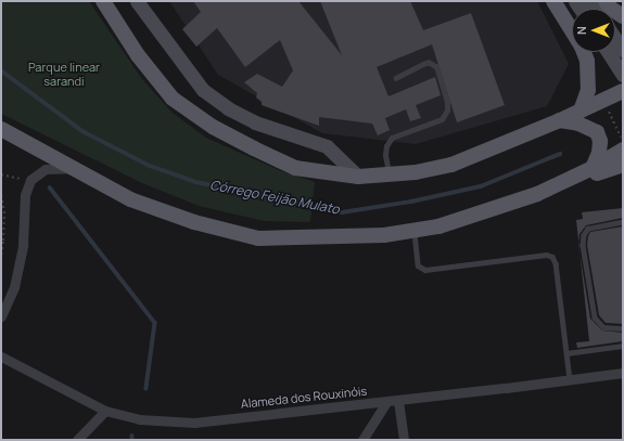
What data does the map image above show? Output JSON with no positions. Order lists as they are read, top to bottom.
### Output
{
  "streets": {
    "street": ["Alameda dos Rouxinóis"]
  },
  "water": ["Córrego Feijão Mulato"],
  "parks": ["Parque linear sarandi"],
  "north": "left"
}
